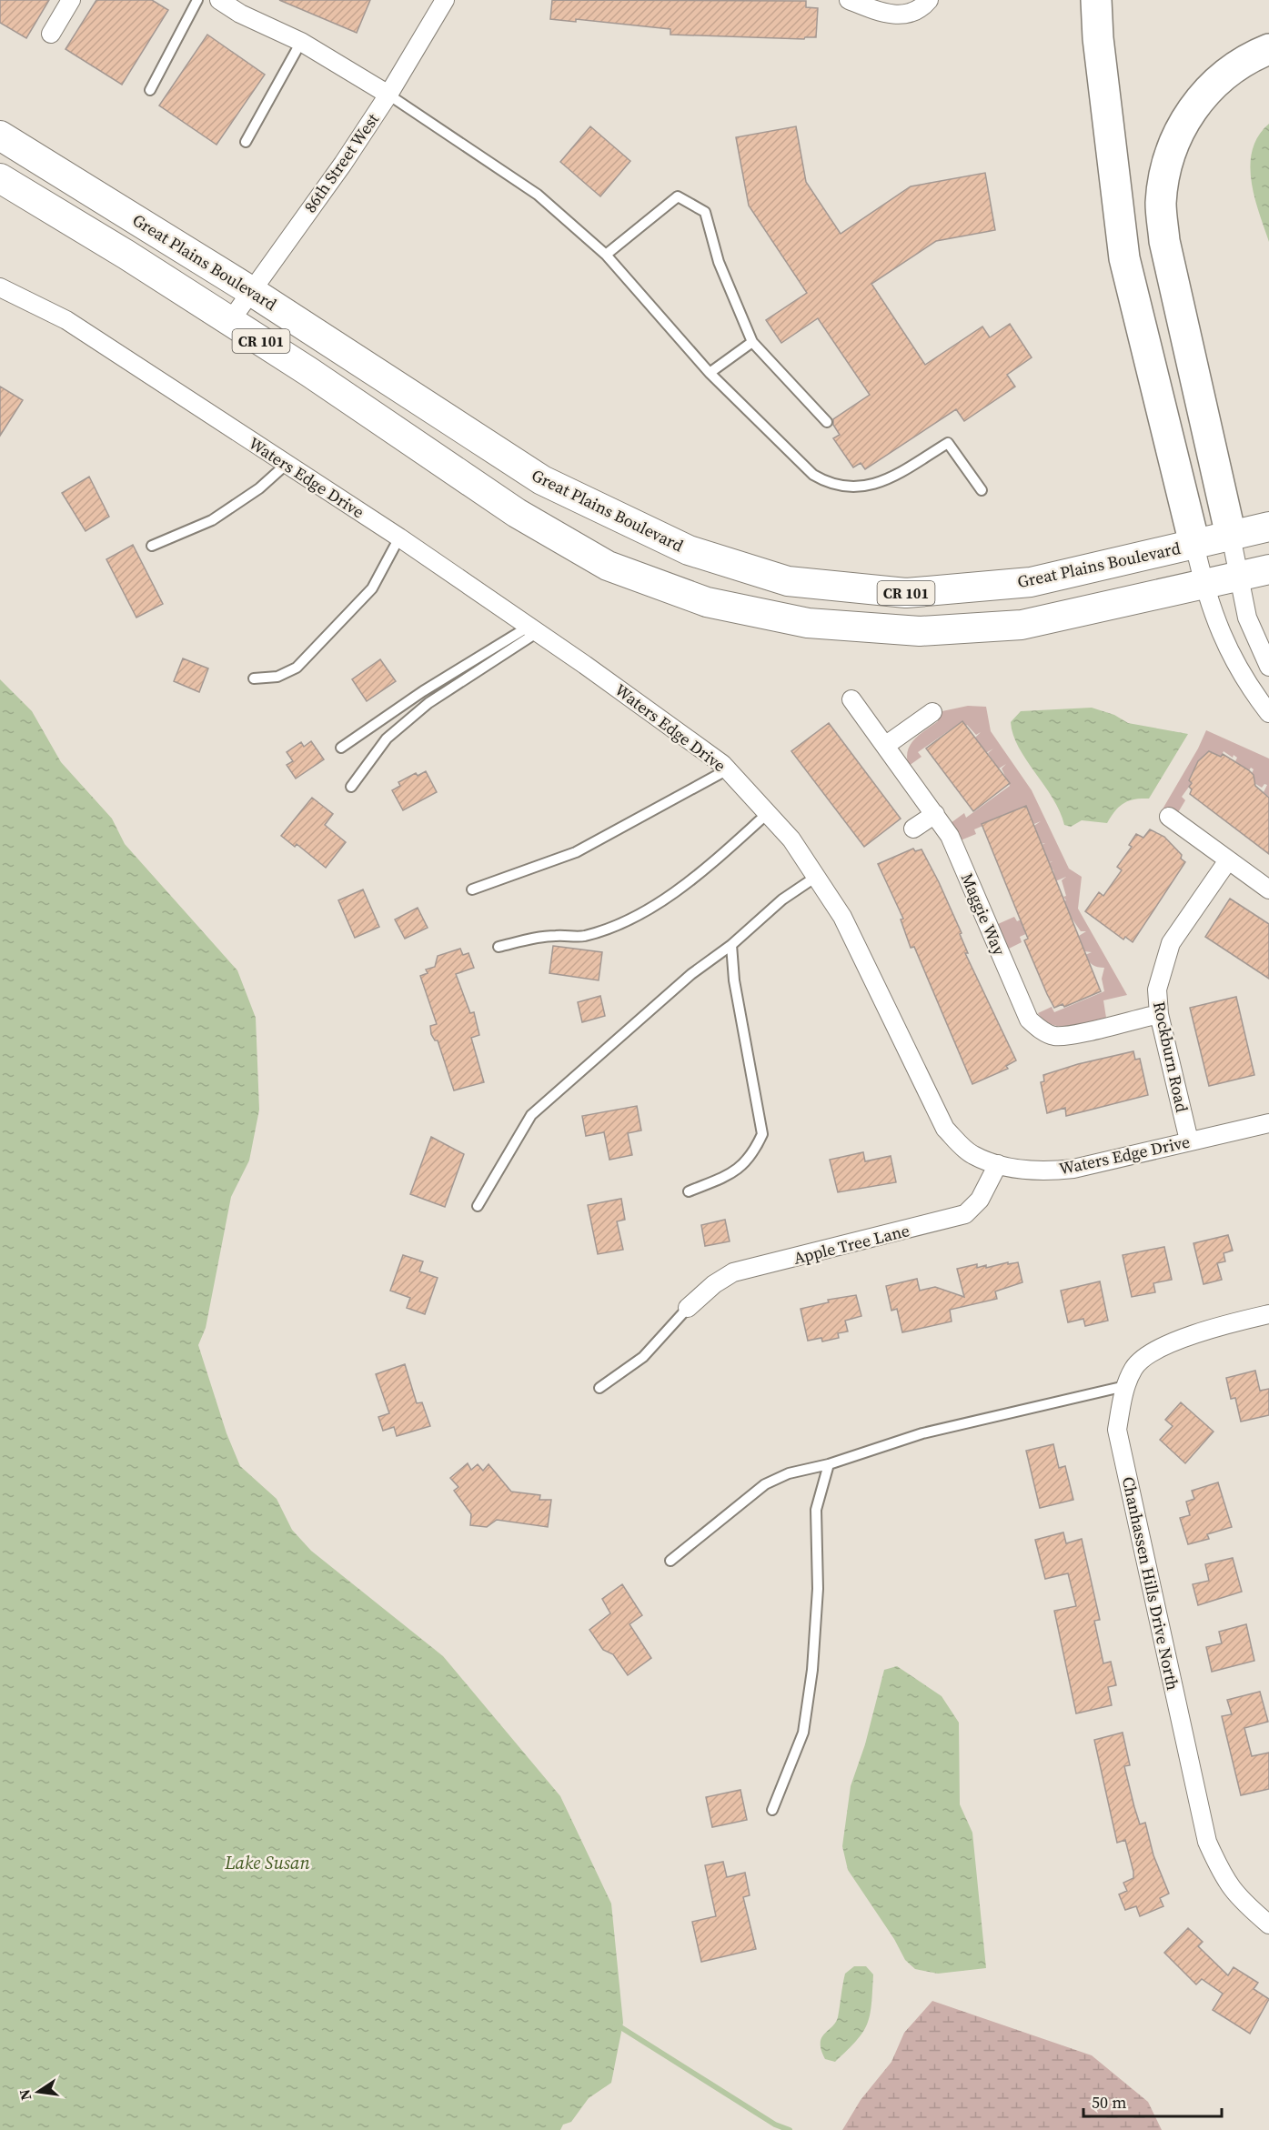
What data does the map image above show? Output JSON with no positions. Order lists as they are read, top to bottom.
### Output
{
  "streets": {
    "main road": ["Great Plains Boulevard", "CR 101"],
    "street": [
      "86th Street West",
      "Waters Edge Drive",
      "Maggie Way",
      "Rockburn Road",
      "Apple Tree Lane",
      "Chanhassen Hills Drive North"
    ]
  },
  "crossings": [
    ["86th Street West", "Great Plains Boulevard"],
    ["86th Street West", "CR 101"],
    ["Waters Edge Drive", "Rockburn Road"],
    ["Waters Edge Drive", "Apple Tree Lane"],
    ["Maggie Way", "Rockburn Road"]
  ],
  "water": ["Lake Susan"],
  "scale_bar": "50 m",
  "north": "left"
}
